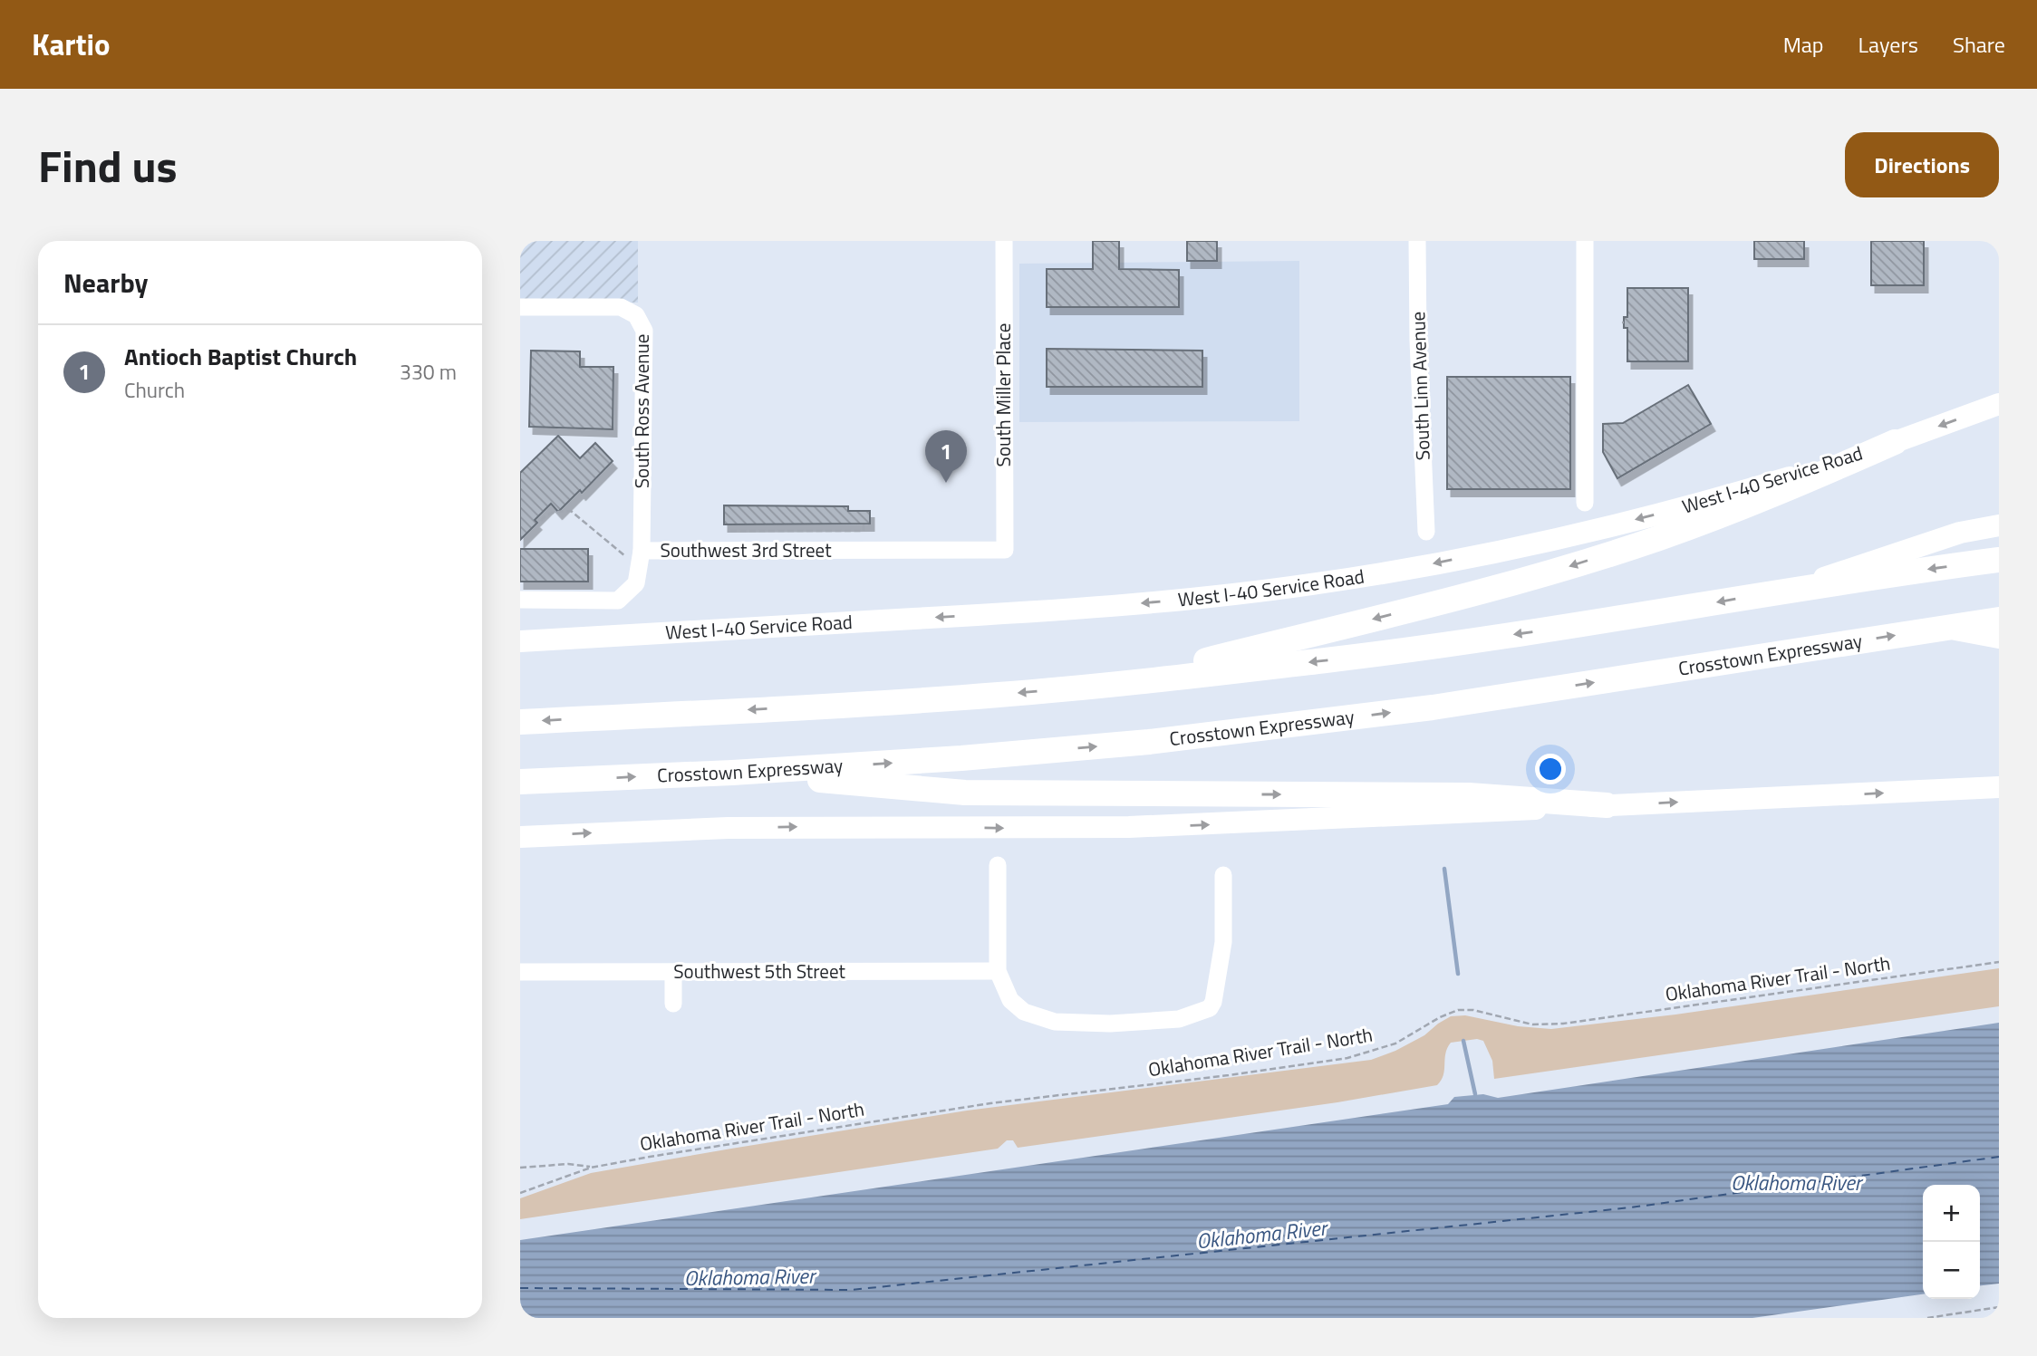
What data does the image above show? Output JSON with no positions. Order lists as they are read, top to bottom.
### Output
{
  "streets": {
    "highway": ["Crosstown Expressway"],
    "main road": ["West I-40 Service Road"],
    "street": [
      "South Linn Avenue",
      "South Miller Place",
      "South Ross Avenue",
      "Southwest 3rd Street",
      "Southwest 5th Street"
    ],
    "path": ["Oklahoma River Trail - North"]
  },
  "crossings": [
    ["South Miller Place", "Southwest 3rd Street"],
    ["South Ross Avenue", "Southwest 3rd Street"]
  ],
  "water": ["Oklahoma River"],
  "page": {
    "header": "Kartio",
    "nav": ["Map", "Layers", "Share"],
    "title": "Find us",
    "buttons": "Directions",
    "heading": "Nearby",
    "list": [
      {
        "mark": "1",
        "name": "Antioch Baptist Church",
        "note": "Church",
        "value": "330 m"
      }
    ],
    "pins": "1",
    "map_buttons": ["+", "−"]
  }
}
